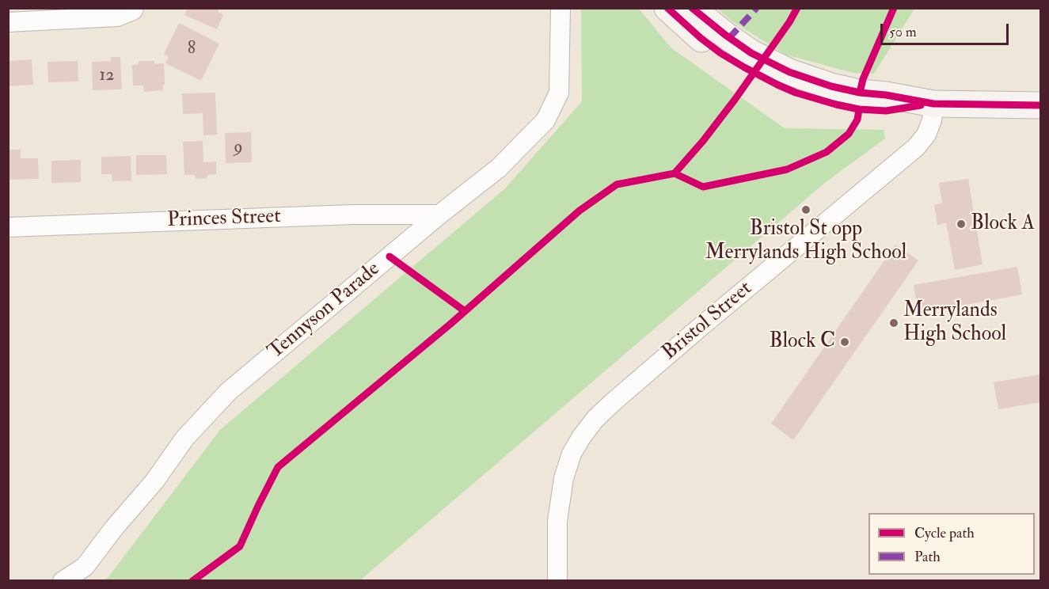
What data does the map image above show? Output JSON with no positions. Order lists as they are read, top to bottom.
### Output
{
  "streets": {
    "street": ["Princes Street", "Tennyson Parade", "Bristol Street"]
  },
  "crossings": [
    ["Princes Street", "Tennyson Parade"]
  ],
  "places": [
    "Bristol St opp Merrylands High School",
    "Block A",
    "Merrylands High School",
    "Block C"
  ],
  "house_numbers": ["8", "12", "9"],
  "legend": ["Cycle path", "Path"],
  "scale_bar": "50 m"
}
